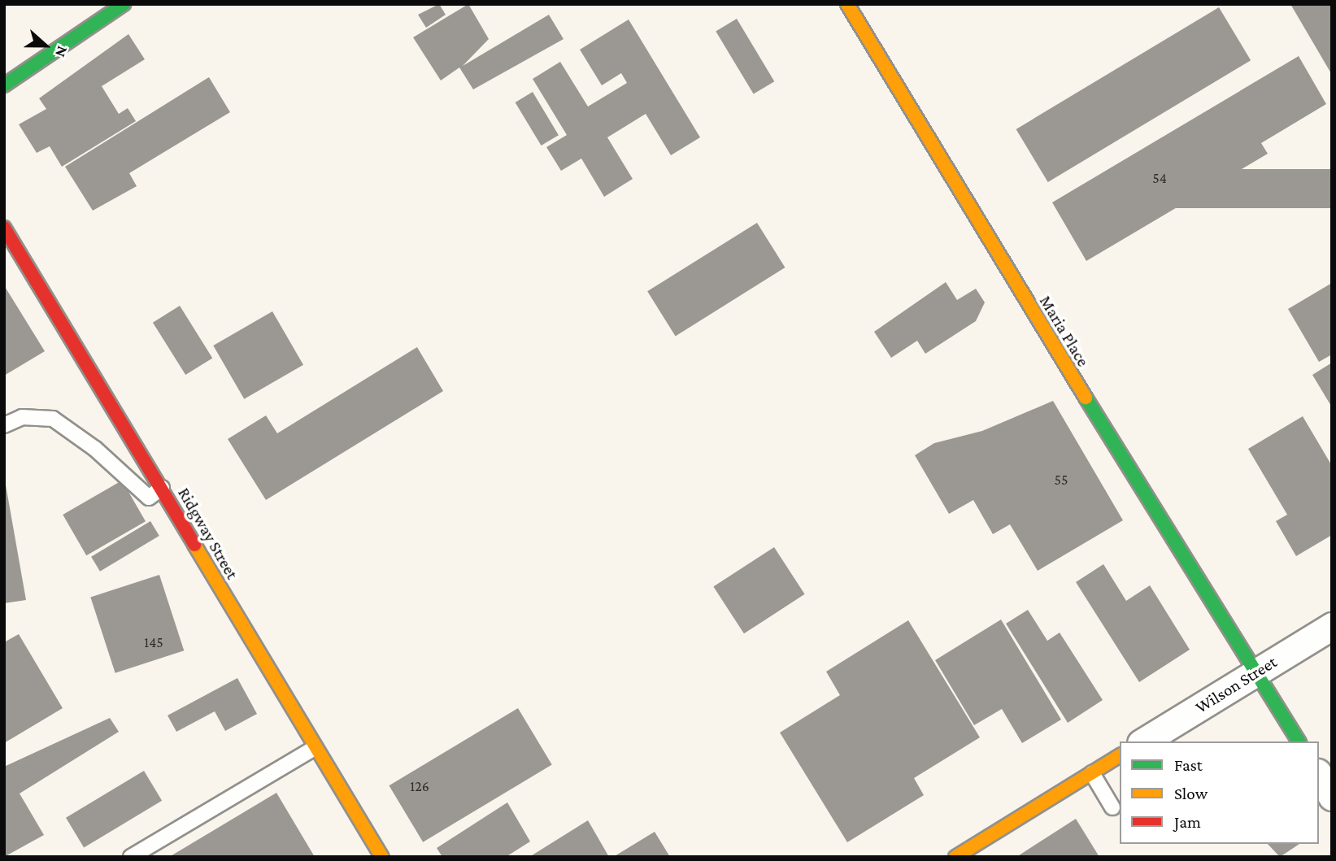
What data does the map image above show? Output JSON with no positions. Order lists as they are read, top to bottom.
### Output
{
  "streets": {
    "street": ["Maria Place", "Ridgway Street", "Wilson Street"]
  },
  "crossings": [
    ["Maria Place", "Wilson Street"]
  ],
  "house_numbers": [
    "54",
    "55",
    "145",
    "126"
  ],
  "legend": ["Fast", "Slow", "Jam"],
  "north": "right"
}
